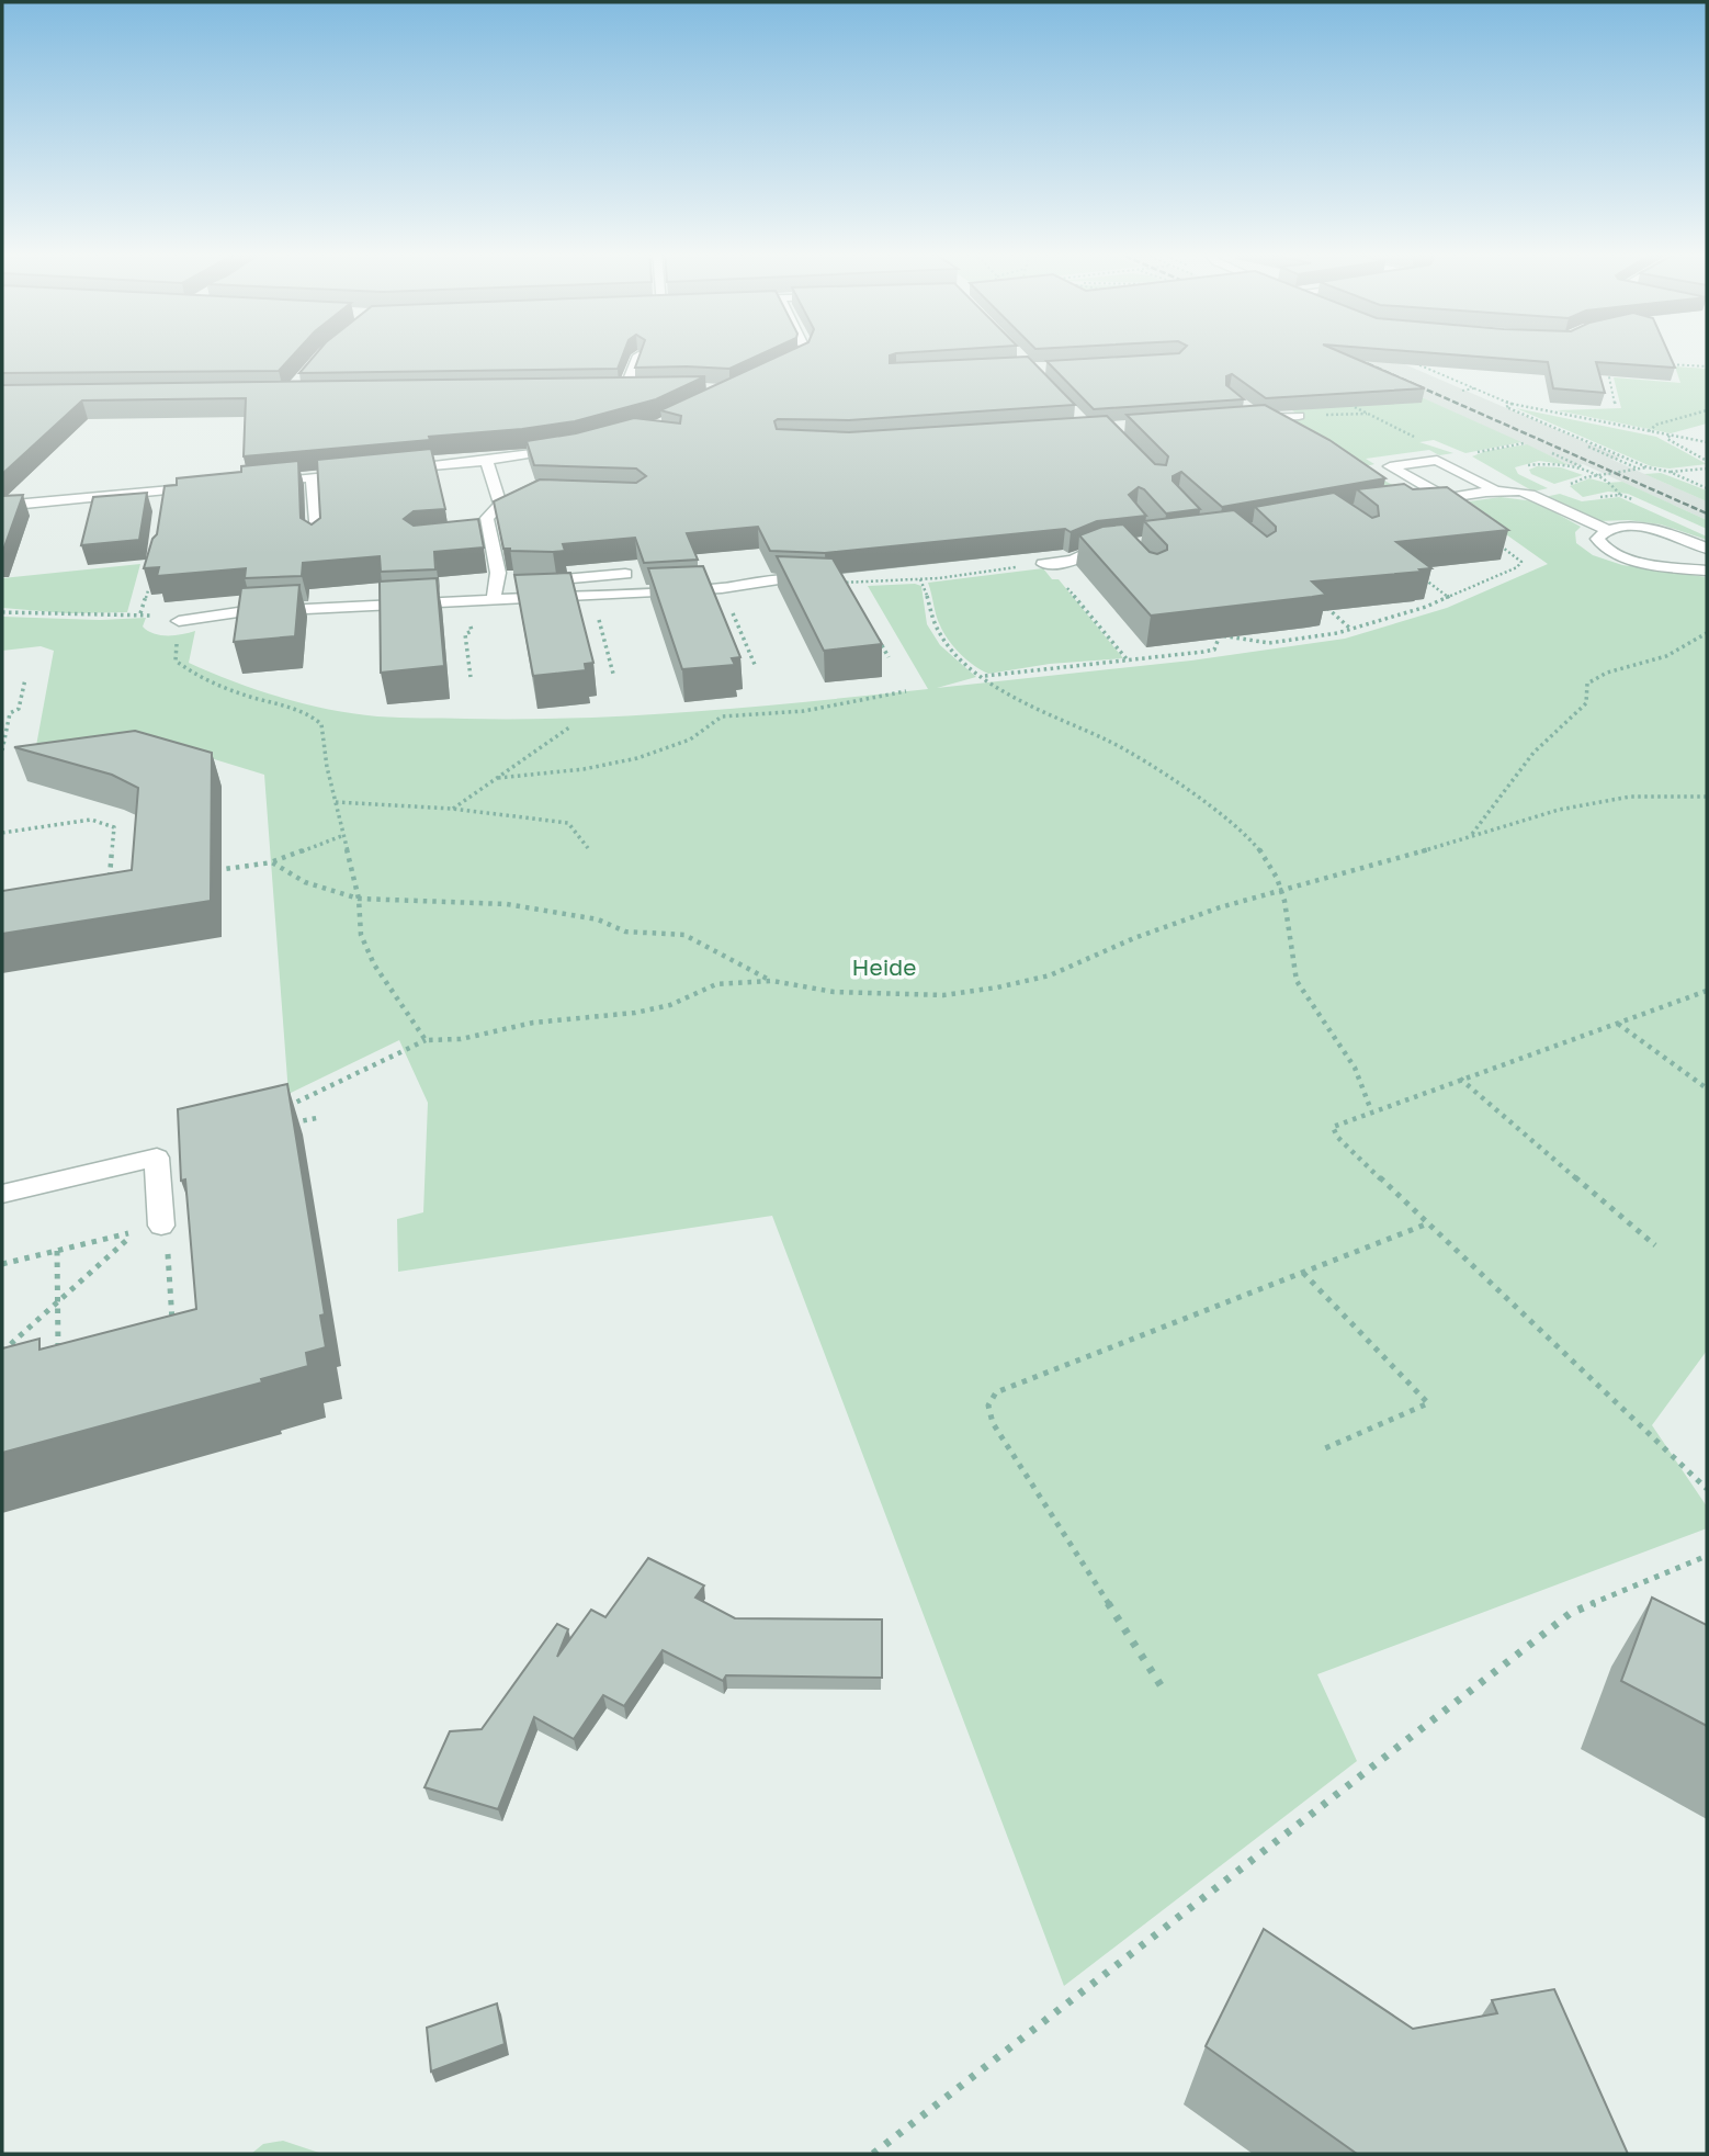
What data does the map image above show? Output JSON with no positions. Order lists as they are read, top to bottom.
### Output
{
  "parks": ["Heide"]
}
